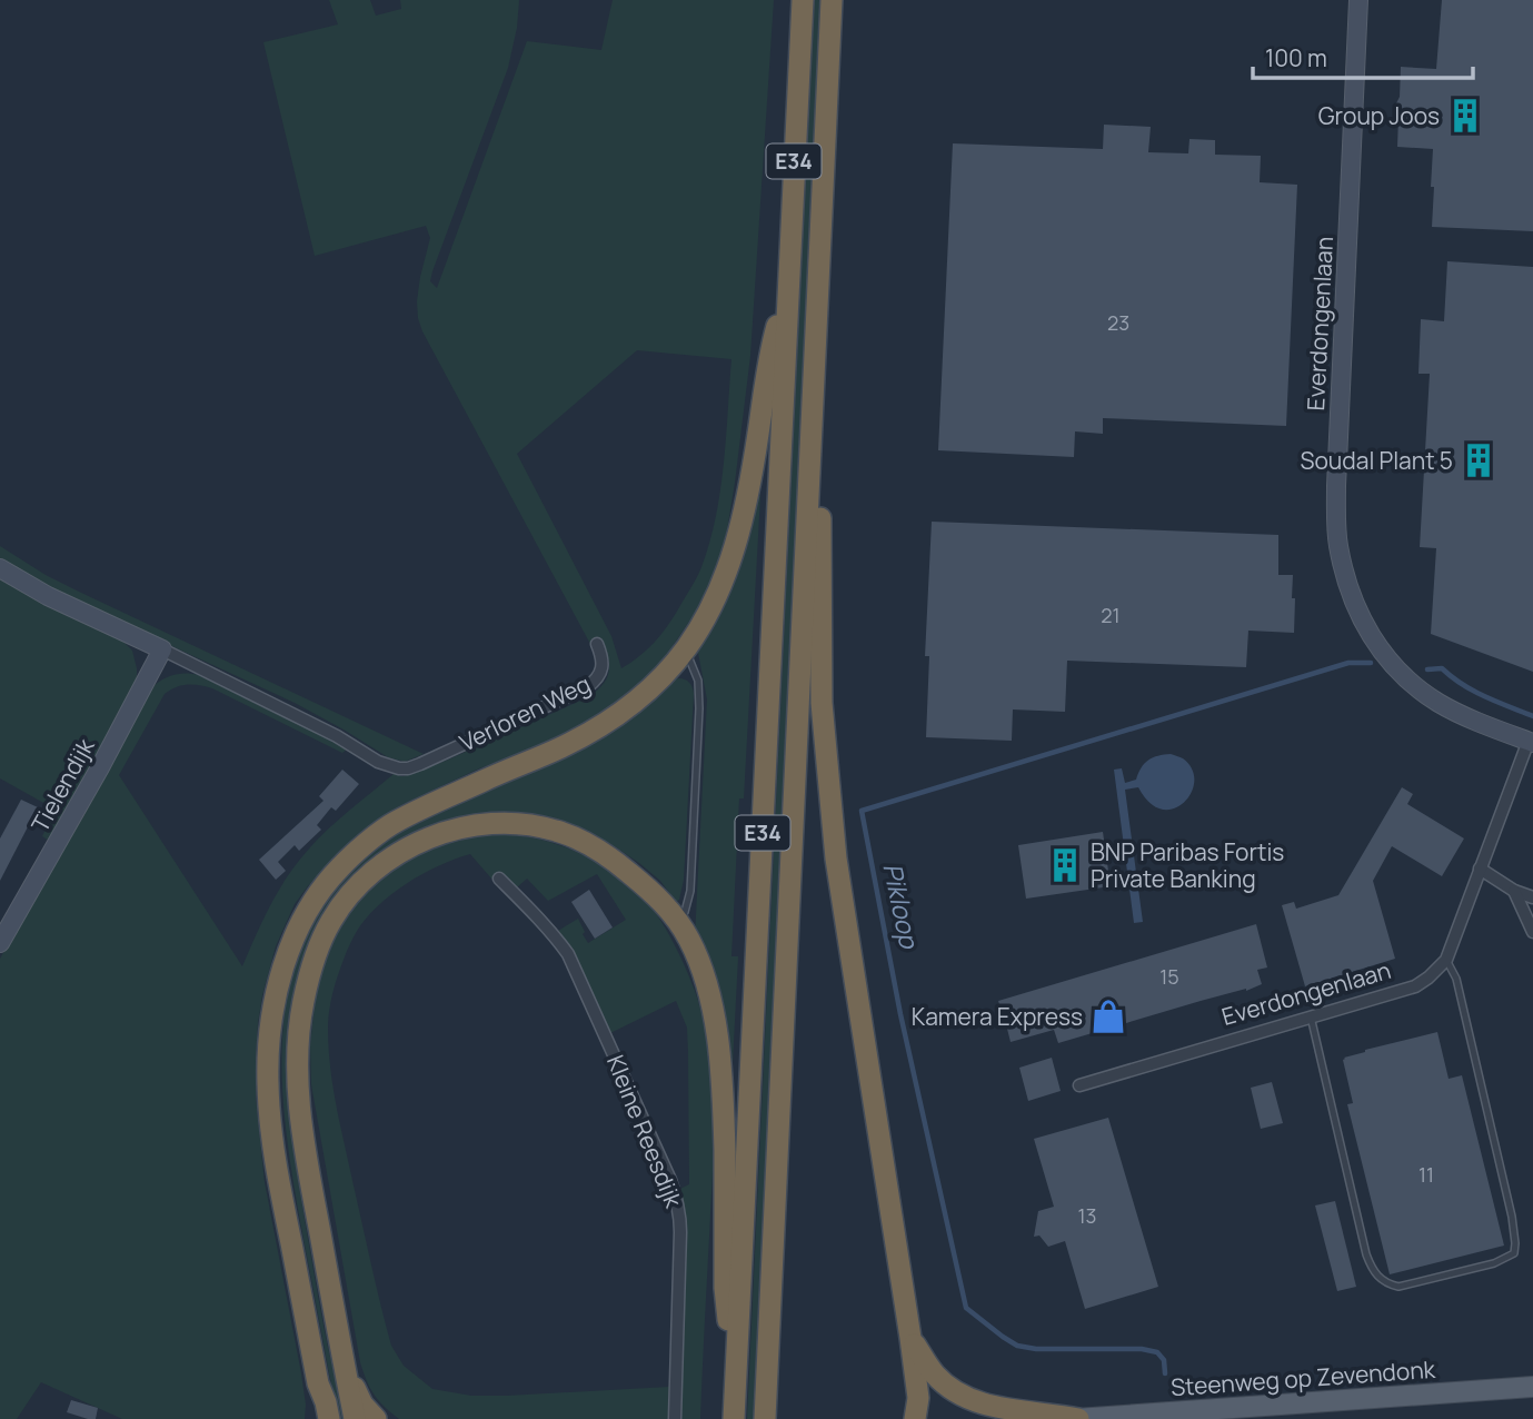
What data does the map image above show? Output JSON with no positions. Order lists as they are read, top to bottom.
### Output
{
  "streets": {
    "highway": ["E34"],
    "main road": ["Steenweg op Zevendonk"],
    "street": [
      "Everdongenlaan",
      "Verloren Weg",
      "Tielendijk",
      "Kleine Reesdijk"
    ]
  },
  "crossings": [
    ["Verloren Weg", "Tielendijk"]
  ],
  "water": ["Pikloop"],
  "places": {
    "building": ["Group Joos", "Soudal Plant 5", "BNP Paribas Fortis Private Banking"],
    "shop": ["Kamera Express"]
  },
  "house_numbers": [
    "23",
    "21",
    "15",
    "11",
    "13"
  ],
  "scale_bar": "100 m"
}
